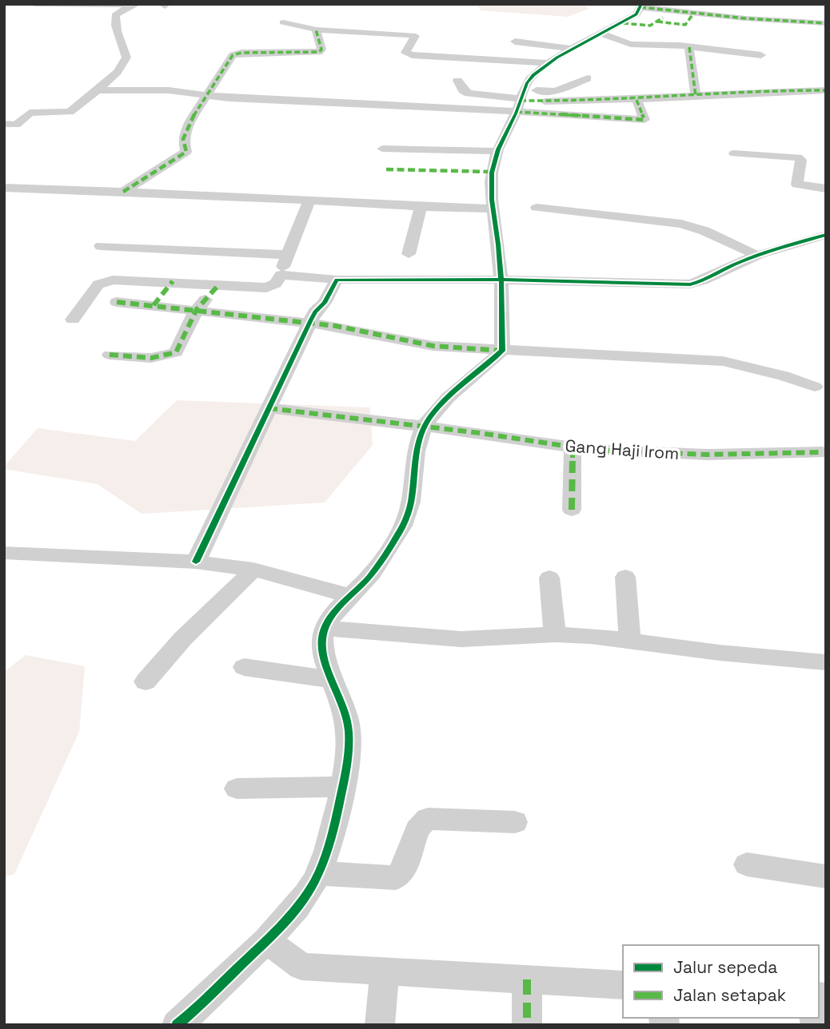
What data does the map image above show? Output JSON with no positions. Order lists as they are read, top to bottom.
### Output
{
  "streets": {
    "street": ["Gang Haji Irom"]
  },
  "legend": ["Jalur sepeda", "Jalan setapak"]
}
